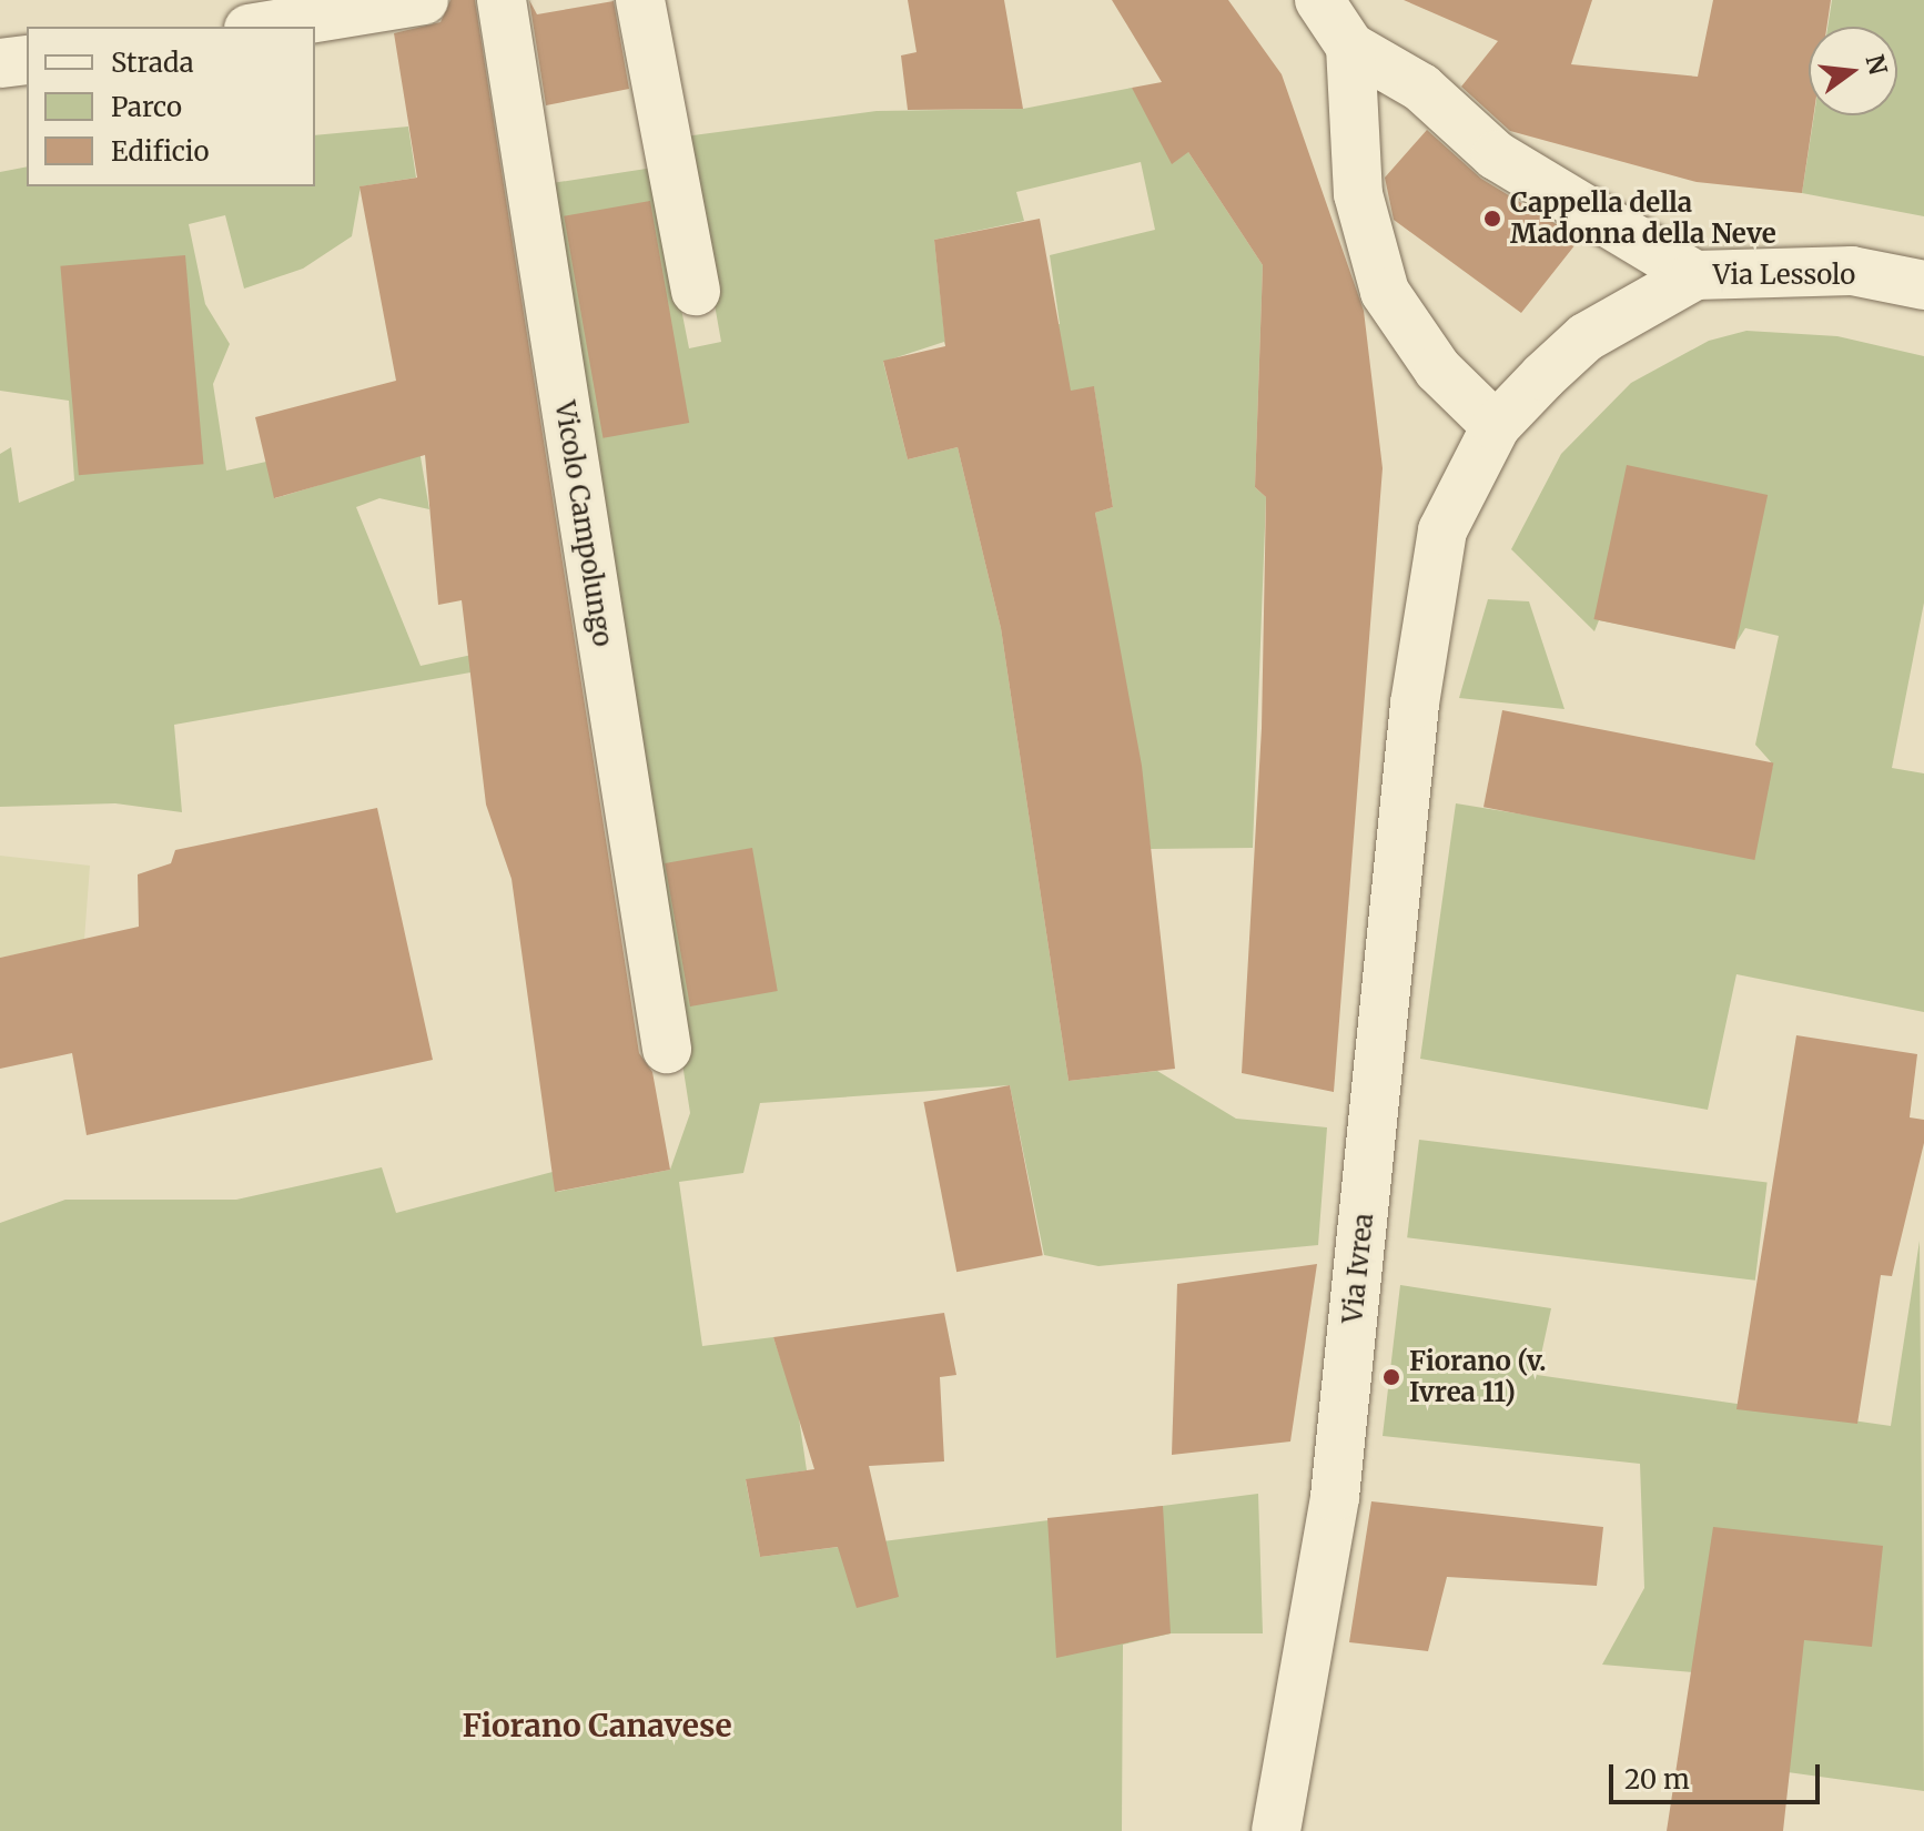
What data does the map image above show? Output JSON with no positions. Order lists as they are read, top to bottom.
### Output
{
  "streets": {
    "street": ["Via Lessolo", "Vicolo Campolungo", "Via Ivrea"]
  },
  "crossings": [
    ["Via Lessolo", "Via Ivrea"]
  ],
  "districts": ["Fiorano Canavese"],
  "places": ["Cappella della Madonna della Neve", "Fiorano (v. Ivrea 11)"],
  "legend": ["Strada", "Parco", "Edificio"],
  "scale_bar": "20 m",
  "north": "right"
}
